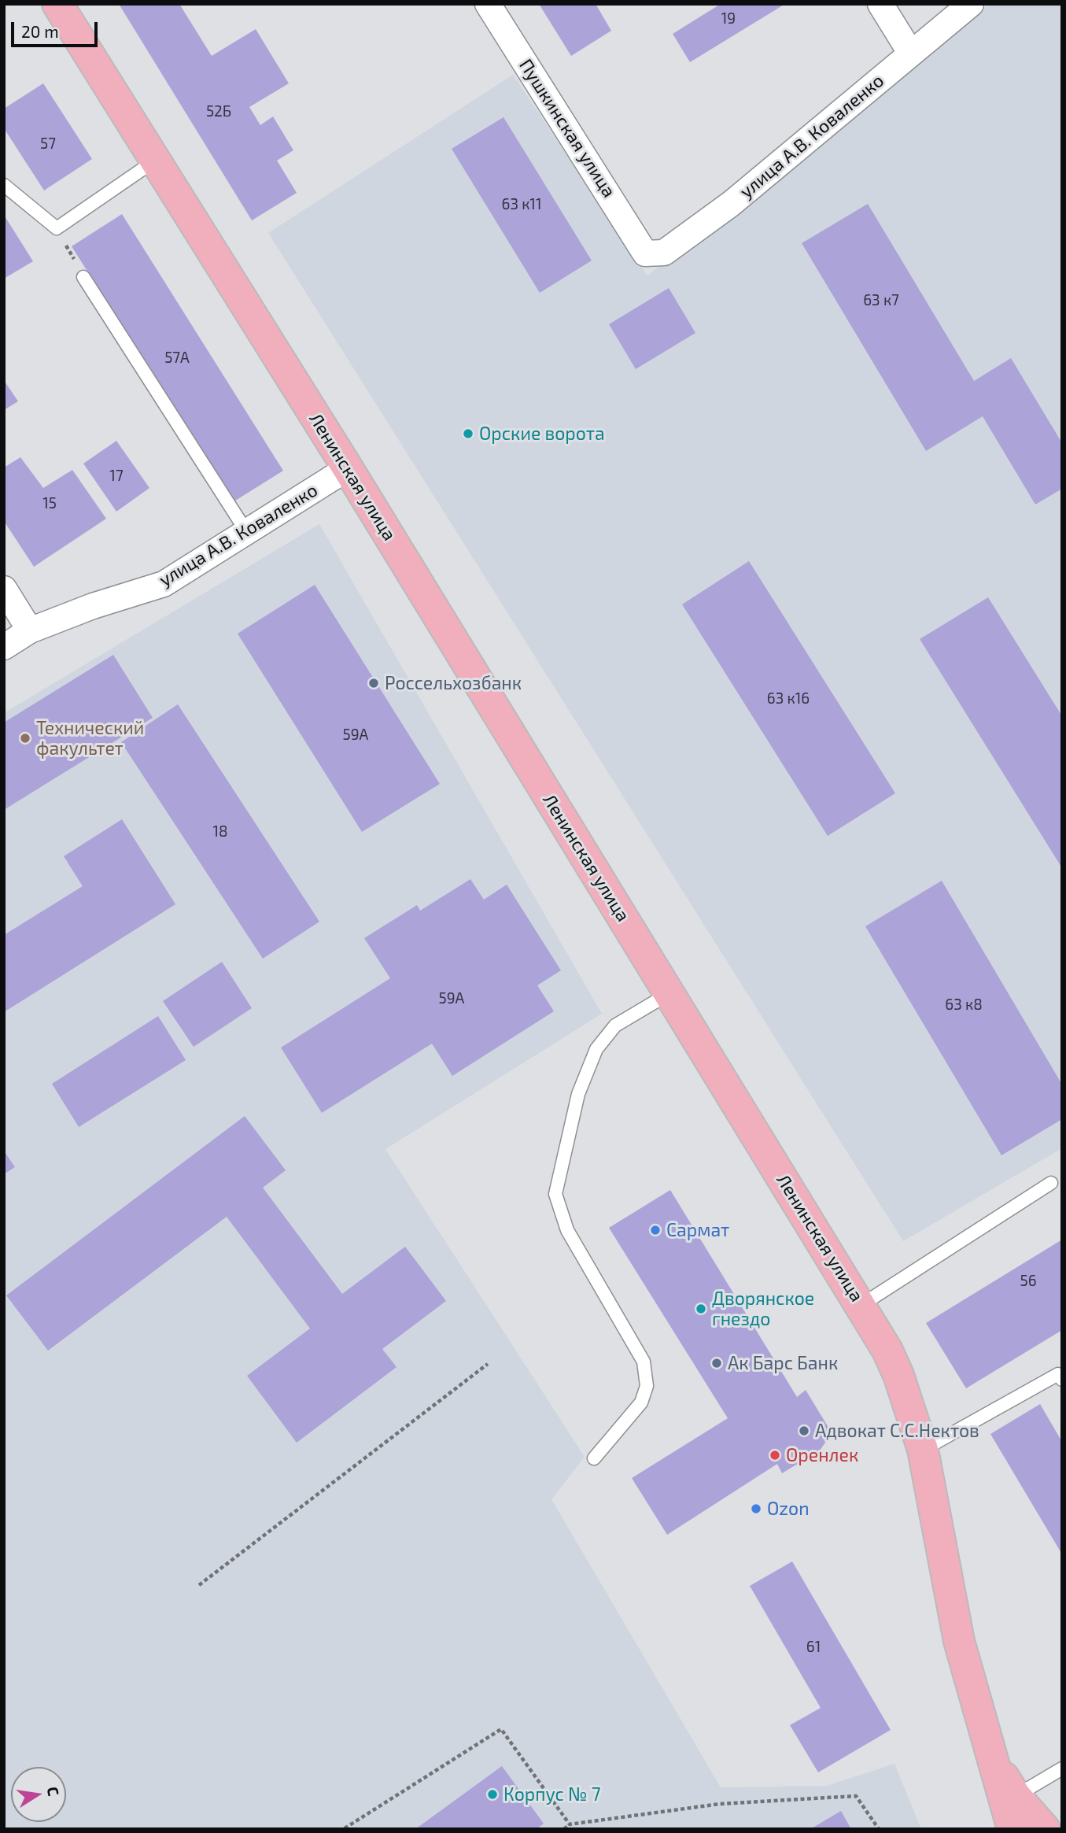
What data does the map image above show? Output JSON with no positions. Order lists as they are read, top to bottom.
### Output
{
  "streets": {
    "main road": ["Ленинская улица"],
    "street": ["Пушкинская улица", "улица А.В. Коваленко"]
  },
  "crossings": [
    ["Пушкинская улица", "улица А.В. Коваленко"],
    ["улица А.В. Коваленко", "Ленинская улица"]
  ],
  "places": [
    "Орские ворота",
    "Россельхозбанк",
    "Технический факультет",
    "Сармат",
    "Дворянское гнездо",
    "Ак Барс Банк",
    "Адвокат С.С.Нектов",
    "Оренлек",
    "Ozon",
    "Корпус № 7"
  ],
  "house_numbers": [
    "19",
    "52Б",
    "57",
    "63 к11",
    "63 к7",
    "57А",
    "17",
    "15",
    "63 к16",
    "59А",
    "18",
    "59А",
    "63 к8",
    "56",
    "61"
  ],
  "scale_bar": "20 m",
  "north": "right"
}
